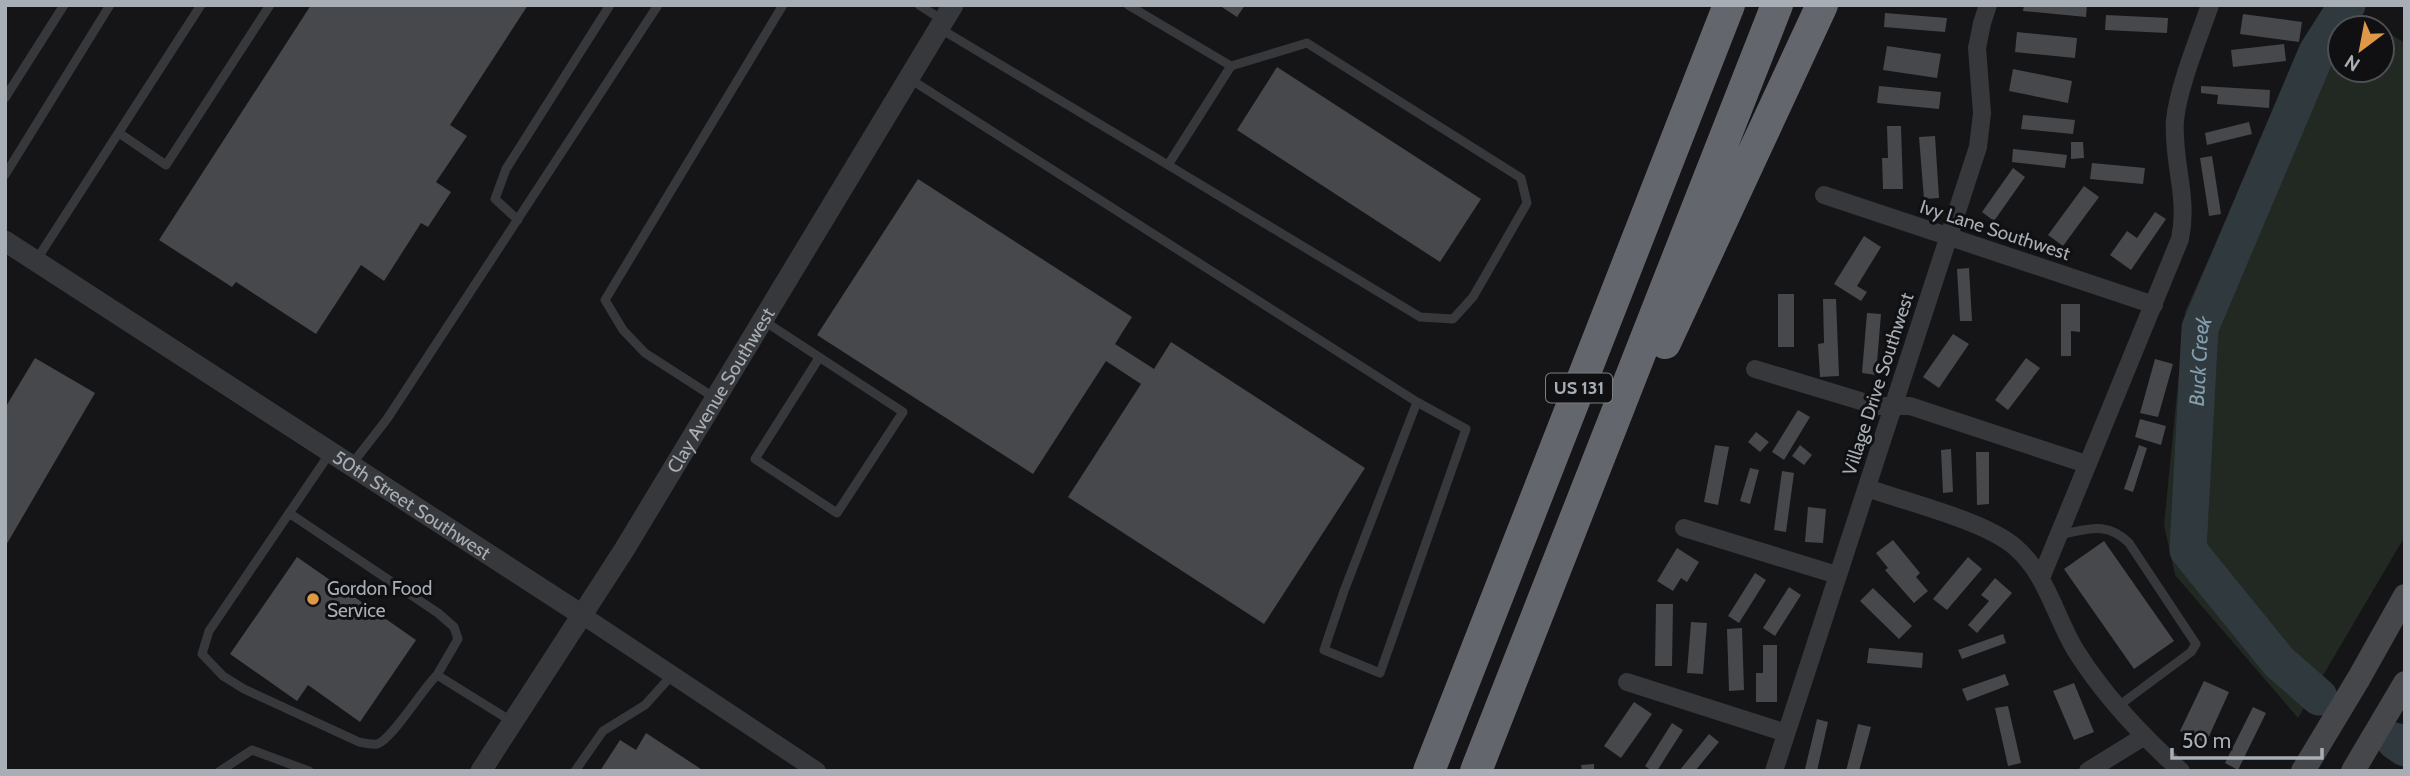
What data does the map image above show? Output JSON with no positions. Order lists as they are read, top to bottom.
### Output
{
  "streets": {
    "highway": ["US 131"],
    "street": [
      "Ivy Lane Southwest",
      "Village Drive Southwest",
      "Clay Avenue Southwest",
      "50th Street Southwest"
    ]
  },
  "crossings": [
    ["Ivy Lane Southwest", "Village Drive Southwest"],
    ["Clay Avenue Southwest", "50th Street Southwest"]
  ],
  "water": ["Buck Creek"],
  "places": ["Gordon Food Service"],
  "scale_bar": "50 m",
  "north": "bottom left"
}
